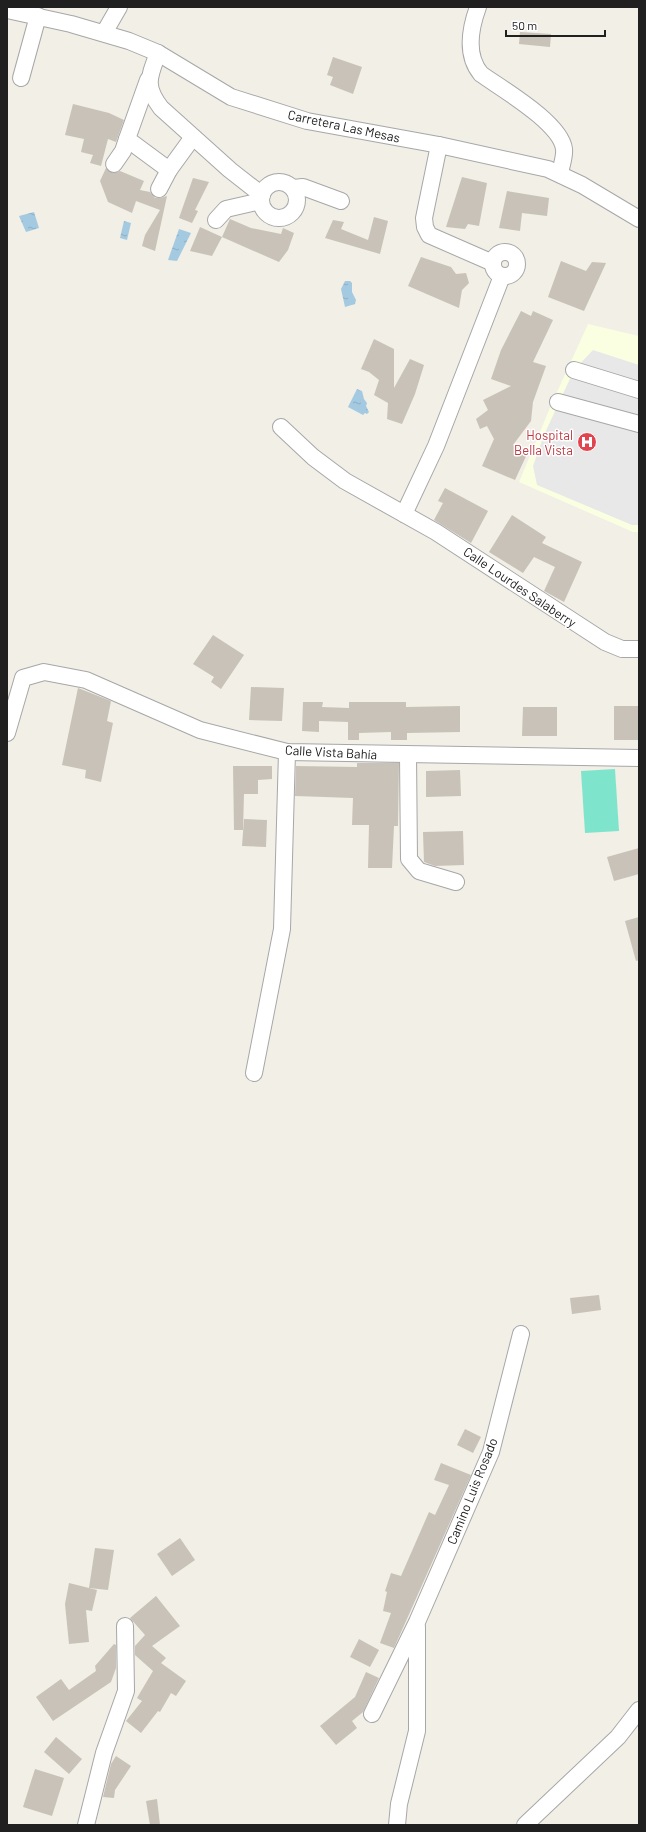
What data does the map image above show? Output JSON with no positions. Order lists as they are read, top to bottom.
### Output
{
  "streets": {
    "street": [
      "Carretera Las Mesas",
      "Calle Lourdes Salaberry",
      "Calle Vista Bahía",
      "Camino Luis Rosado"
    ]
  },
  "places": {
    "hospital": ["Hospital Bella Vista"]
  },
  "scale_bar": "50 m"
}
